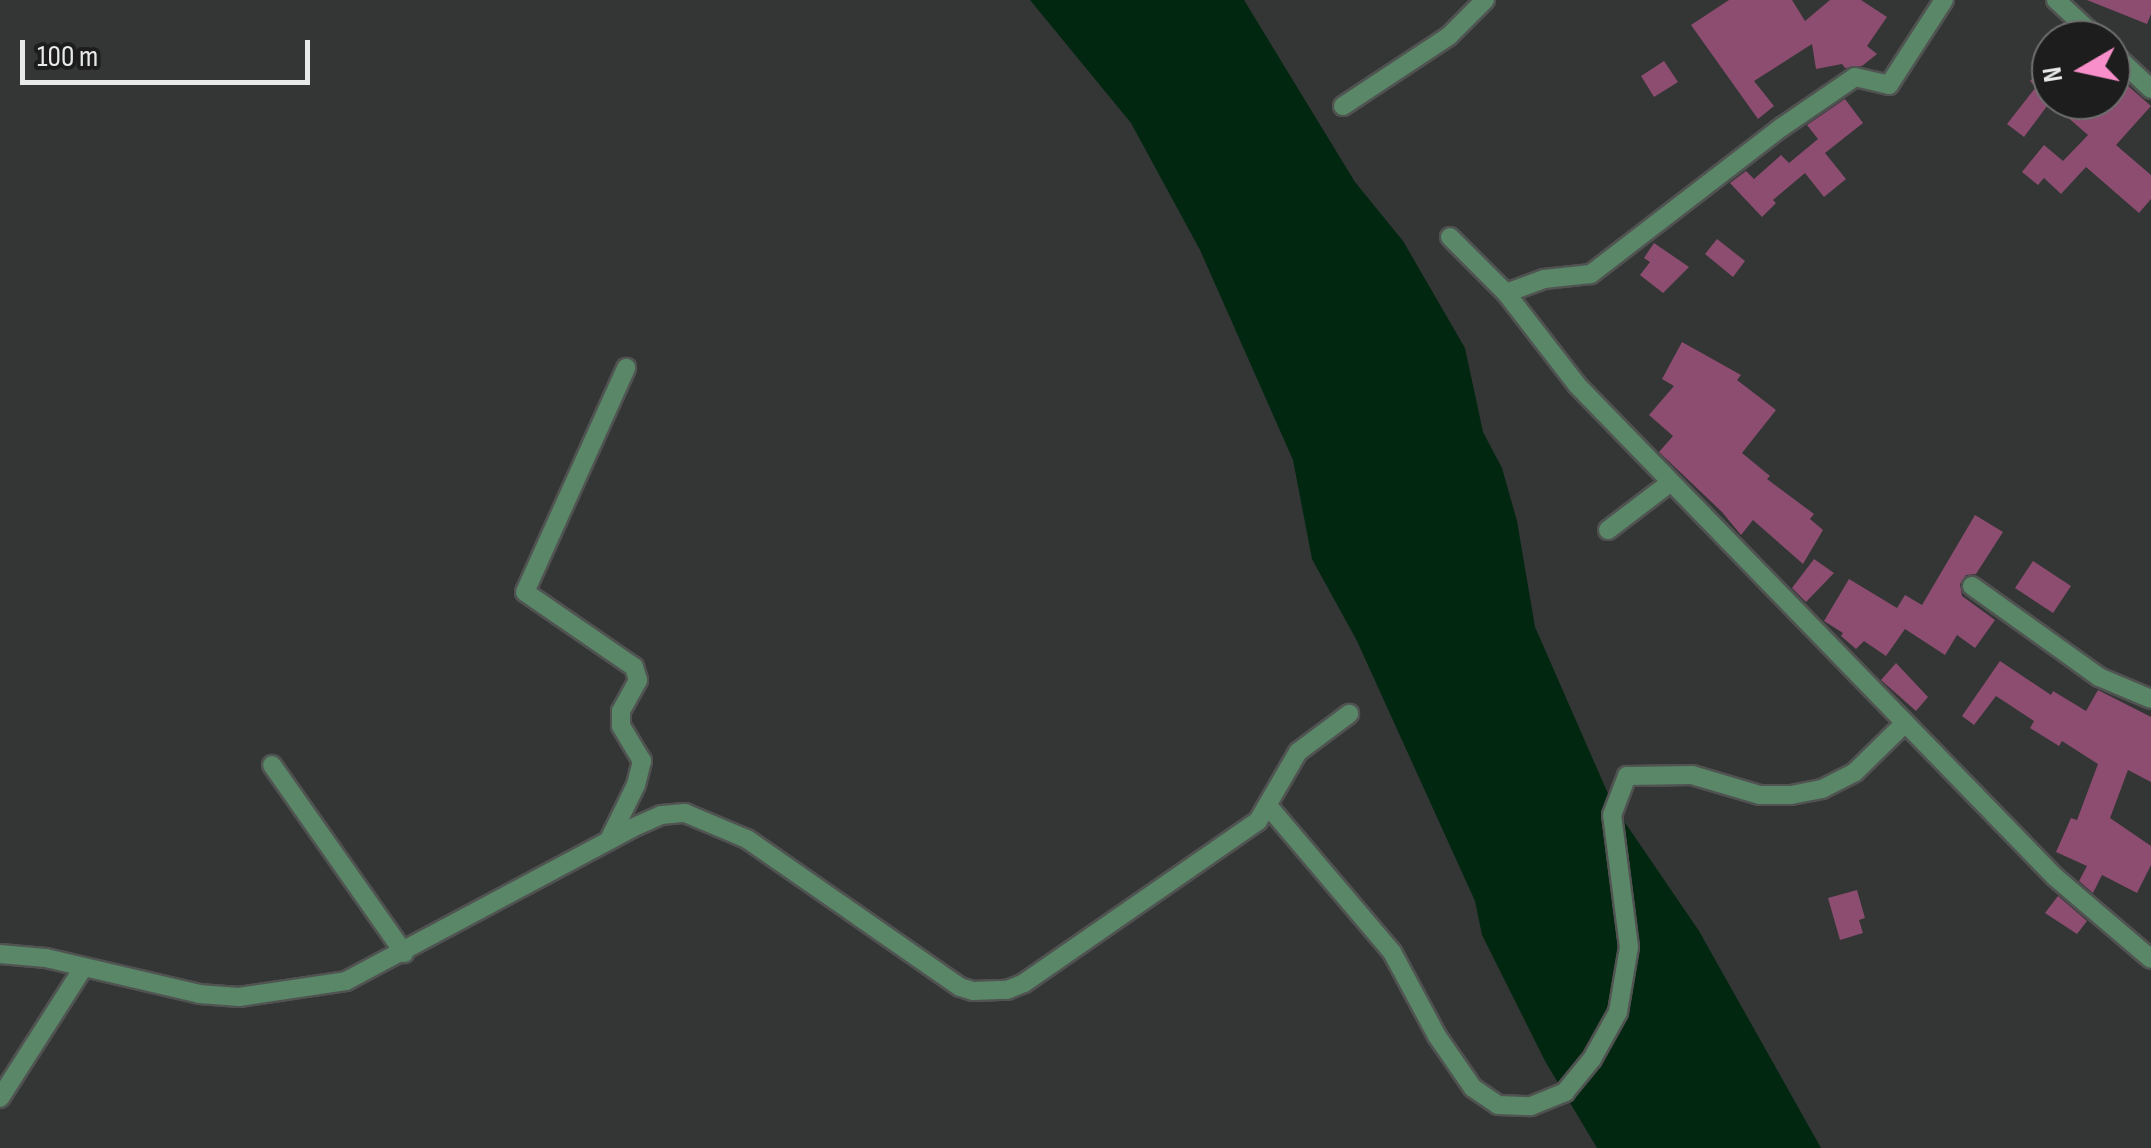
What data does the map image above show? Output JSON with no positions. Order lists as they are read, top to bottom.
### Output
{
  "scale_bar": "100 m",
  "north": "left"
}
